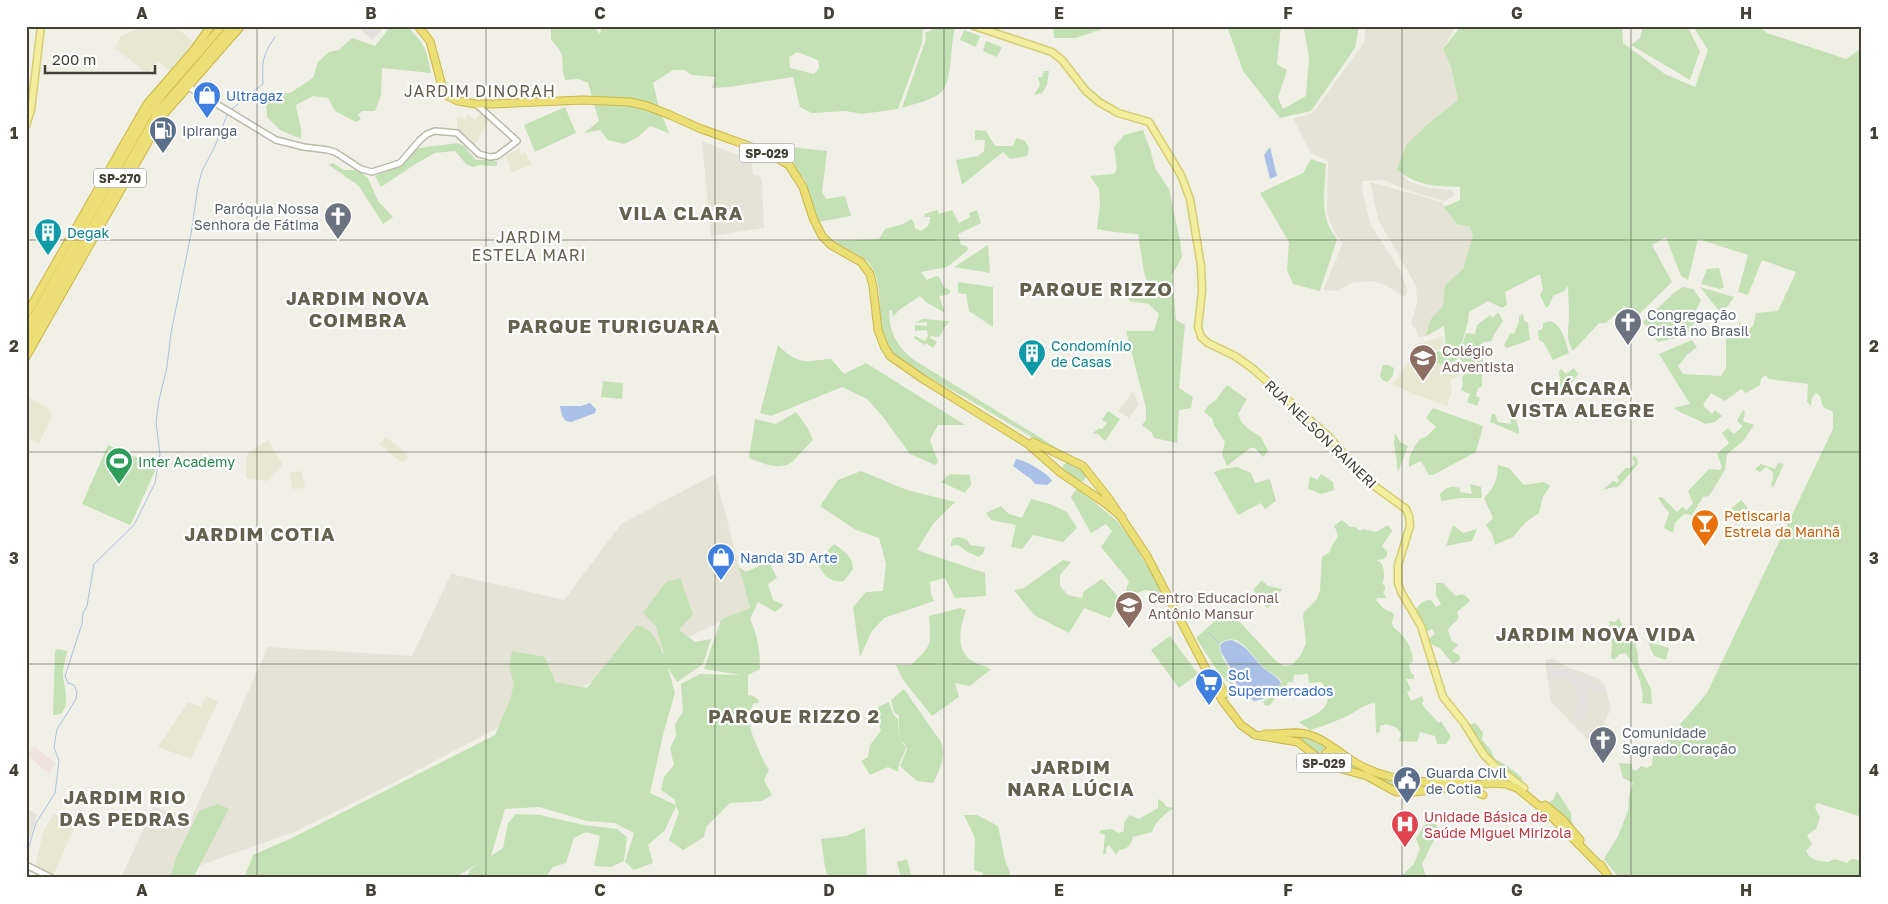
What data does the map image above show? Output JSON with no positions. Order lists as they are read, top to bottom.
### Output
{
  "streets": {
    "highway": ["SP-029", "SP-270"],
    "main road": ["RUA NELSON RAINERI"]
  },
  "crossings": [
    ["SP-029", "RUA NELSON RAINERI"]
  ],
  "districts": [
    "JARDIM DINORAH",
    "VILA CLARA",
    "JARDIM ESTELA MARI",
    "PARQUE RIZZO",
    "JARDIM NOVA COIMBRA",
    "PARQUE TURIGUARA",
    "CHÁCARA VISTA ALEGRE",
    "JARDIM COTIA",
    "JARDIM NOVA VIDA",
    "PARQUE RIZZO 2",
    "JARDIM NARA LÚCIA",
    "JARDIM RIO DAS PEDRAS"
  ],
  "places": {
    "shop": ["Ultragaz", "Nanda 3D Arte"],
    "fuel station": ["Ipiranga"],
    "church": ["Paróquia Nossa Senhora de Fátima", "Congregação Cristã no Brasil", "Comunidade Sagrado Coração"],
    "building": ["Degak", "Condomínio de Casas"],
    "school or university": ["Colégio Adventista", "Centro Educacional Antônio Mansur"],
    "sports": ["Inter Academy"],
    "bar": ["Petiscaria Estrela da Manhã"],
    "supermarket": ["Sol Supermercados"],
    "public building": ["Guarda Civil de Cotia"],
    "hospital": ["Unidade Básica de Saúde Miguel Mirizola"]
  },
  "scale_bar": "200 m",
  "grid": {
    "columns": [
      "A",
      "B",
      "C",
      "D",
      "E",
      "F",
      "G",
      "H"
    ],
    "rows": [
      "1",
      "2",
      "3",
      "4"
    ]
  }
}
